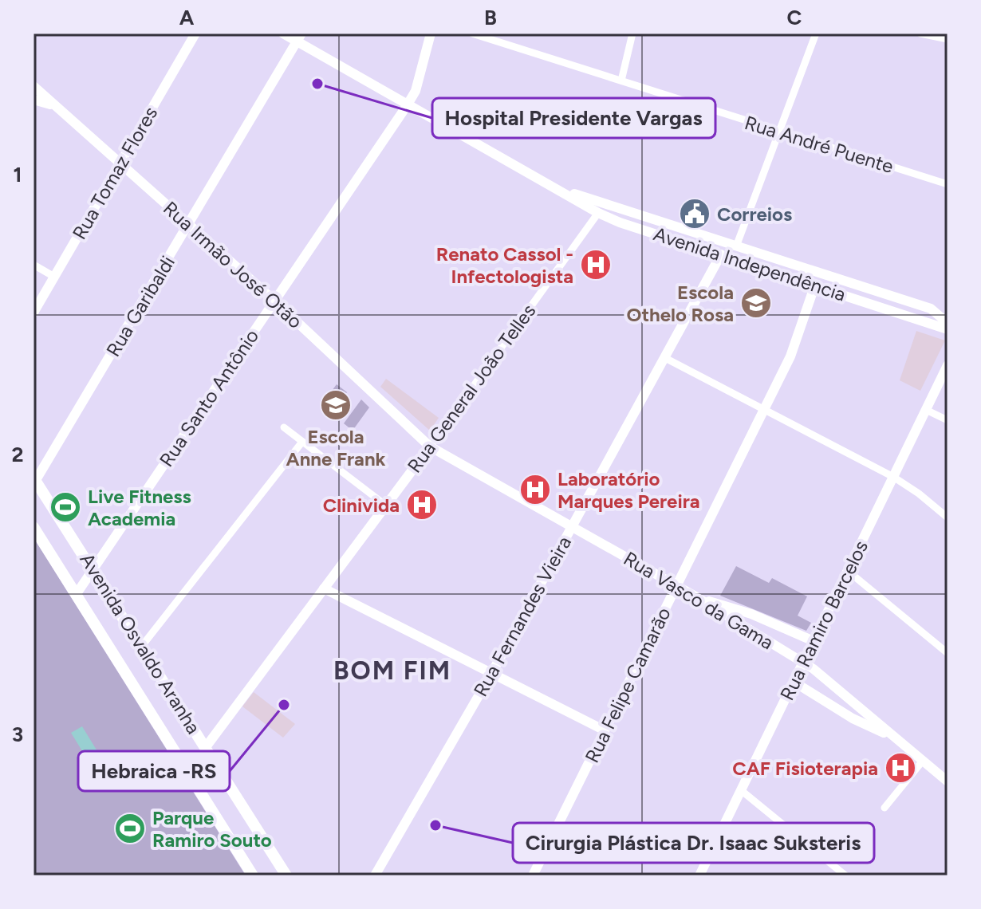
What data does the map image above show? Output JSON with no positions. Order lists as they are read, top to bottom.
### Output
{
  "streets": {
    "main road": ["Avenida Osvaldo Aranha"],
    "street": [
      "Rua André Puente",
      "Rua Tomaz Flores",
      "Avenida Independência",
      "Rua Irmão José Otão",
      "Rua Garibaldi",
      "Rua General João Telles",
      "Rua Santo Antônio",
      "Rua Vasco da Gama",
      "Rua Fernandes Vieira",
      "Rua Ramiro Barcelos",
      "Rua Felipe Camarão"
    ]
  },
  "crossings": [
    ["Rua Tomaz Flores", "Rua Irmão José Otão"],
    ["Avenida Independência", "Rua Garibaldi"],
    ["Avenida Independência", "Rua General João Telles"],
    ["Avenida Independência", "Rua Santo Antônio"],
    ["Avenida Independência", "Rua Fernandes Vieira"],
    ["Avenida Independência", "Rua Felipe Camarão"],
    ["Rua Irmão José Otão", "Rua Garibaldi"],
    ["Rua Irmão José Otão", "Rua General João Telles"],
    ["Rua Irmão José Otão", "Rua Santo Antônio"],
    ["Rua Irmão José Otão", "Rua Vasco da Gama"],
    ["Rua Garibaldi", "Avenida Osvaldo Aranha"],
    ["Rua General João Telles", "Rua Vasco da Gama"],
    ["Rua General João Telles", "Avenida Osvaldo Aranha"],
    ["Rua Santo Antônio", "Avenida Osvaldo Aranha"],
    ["Rua Vasco da Gama", "Rua Fernandes Vieira"],
    ["Rua Vasco da Gama", "Rua Felipe Camarão"]
  ],
  "districts": ["BOM FIM"],
  "places": {
    "other": ["Hospital Presidente Vargas", "Hebraica -RS", "Cirurgia Plástica Dr. Isaac Suksteris"],
    "public building": ["Correios"],
    "hospital": [
      "Renato Cassol - Infectologista",
      "Laboratório Marques Pereira",
      "Clinivida",
      "CAF Fisioterapia"
    ],
    "school or university": ["Escola Othelo Rosa", "Escola Anne Frank"],
    "sports": ["Live Fitness Academia", "Parque Ramiro Souto"]
  },
  "grid": {
    "columns": ["A", "B", "C"],
    "rows": ["1", "2", "3"]
  }
}
